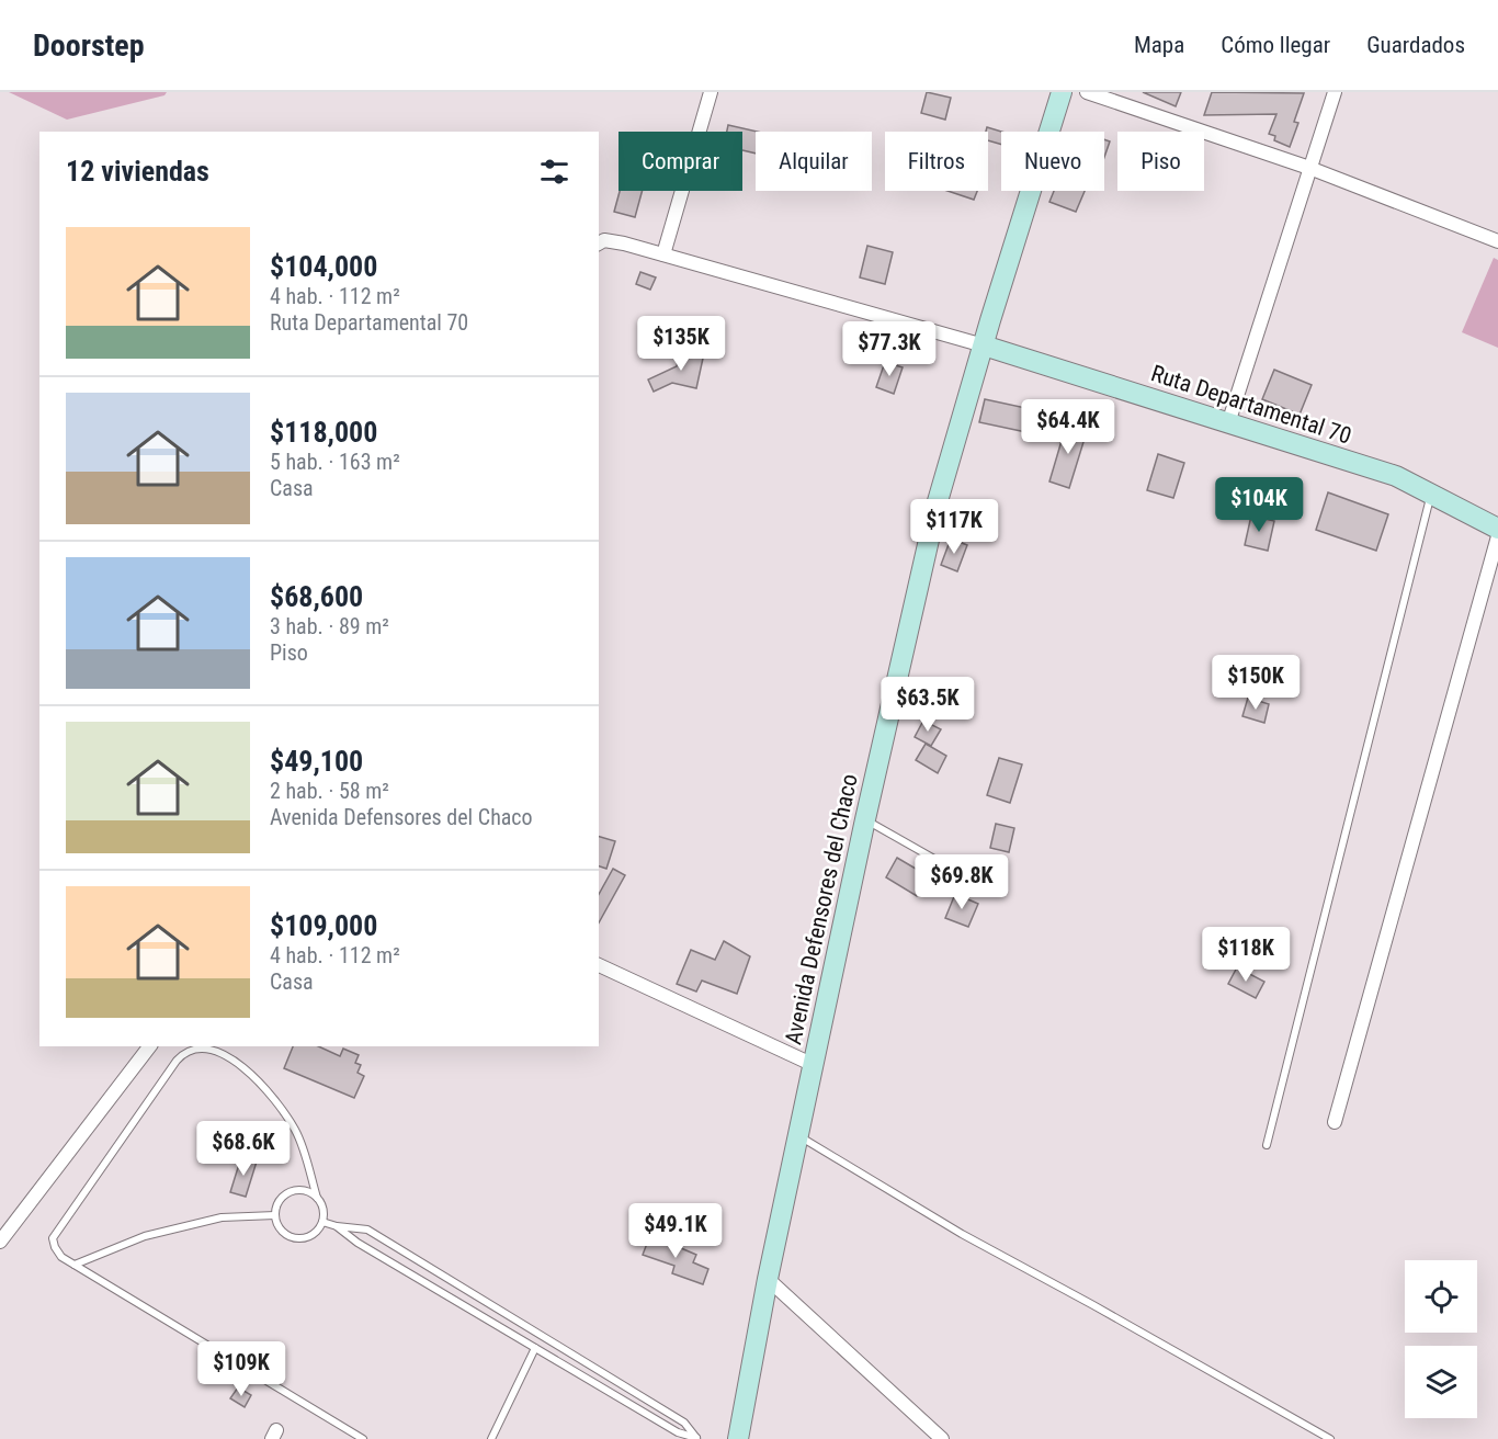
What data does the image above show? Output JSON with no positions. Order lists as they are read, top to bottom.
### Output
{
  "streets": {
    "main road": ["Ruta Departamental 70", "Avenida Defensores del Chaco"]
  },
  "crossings": [
    ["Ruta Departamental 70", "Avenida Defensores del Chaco"]
  ],
  "page": {
    "header": "Doorstep",
    "nav": ["Mapa", "Cómo llegar", "Guardados"],
    "chip": [
      "Comprar",
      "Alquilar",
      "Filtros",
      "Nuevo",
      "Piso"
    ],
    "heading": "12 viviendas",
    "list": [
      {
        "name": "$104,000",
        "note": "4 hab. · 112 m² · Ruta Departamental 70"
      },
      {
        "name": "$118,000",
        "note": "5 hab. · 163 m² · Casa"
      },
      {
        "name": "$68,600",
        "note": "3 hab. · 89 m² · Piso"
      },
      {
        "name": "$49,100",
        "note": "2 hab. · 58 m² · Avenida Defensores del Chaco"
      },
      {
        "name": "$109,000",
        "note": "4 hab. · 112 m² · Casa"
      }
    ],
    "price": [
      "$135K",
      "$77.3K",
      "$64.4K",
      "$104K",
      "$117K",
      "$150K",
      "$63.5K",
      "$69.8K",
      "$118K",
      "$68.6K",
      "$49.1K",
      "$109K"
    ]
  }
}
